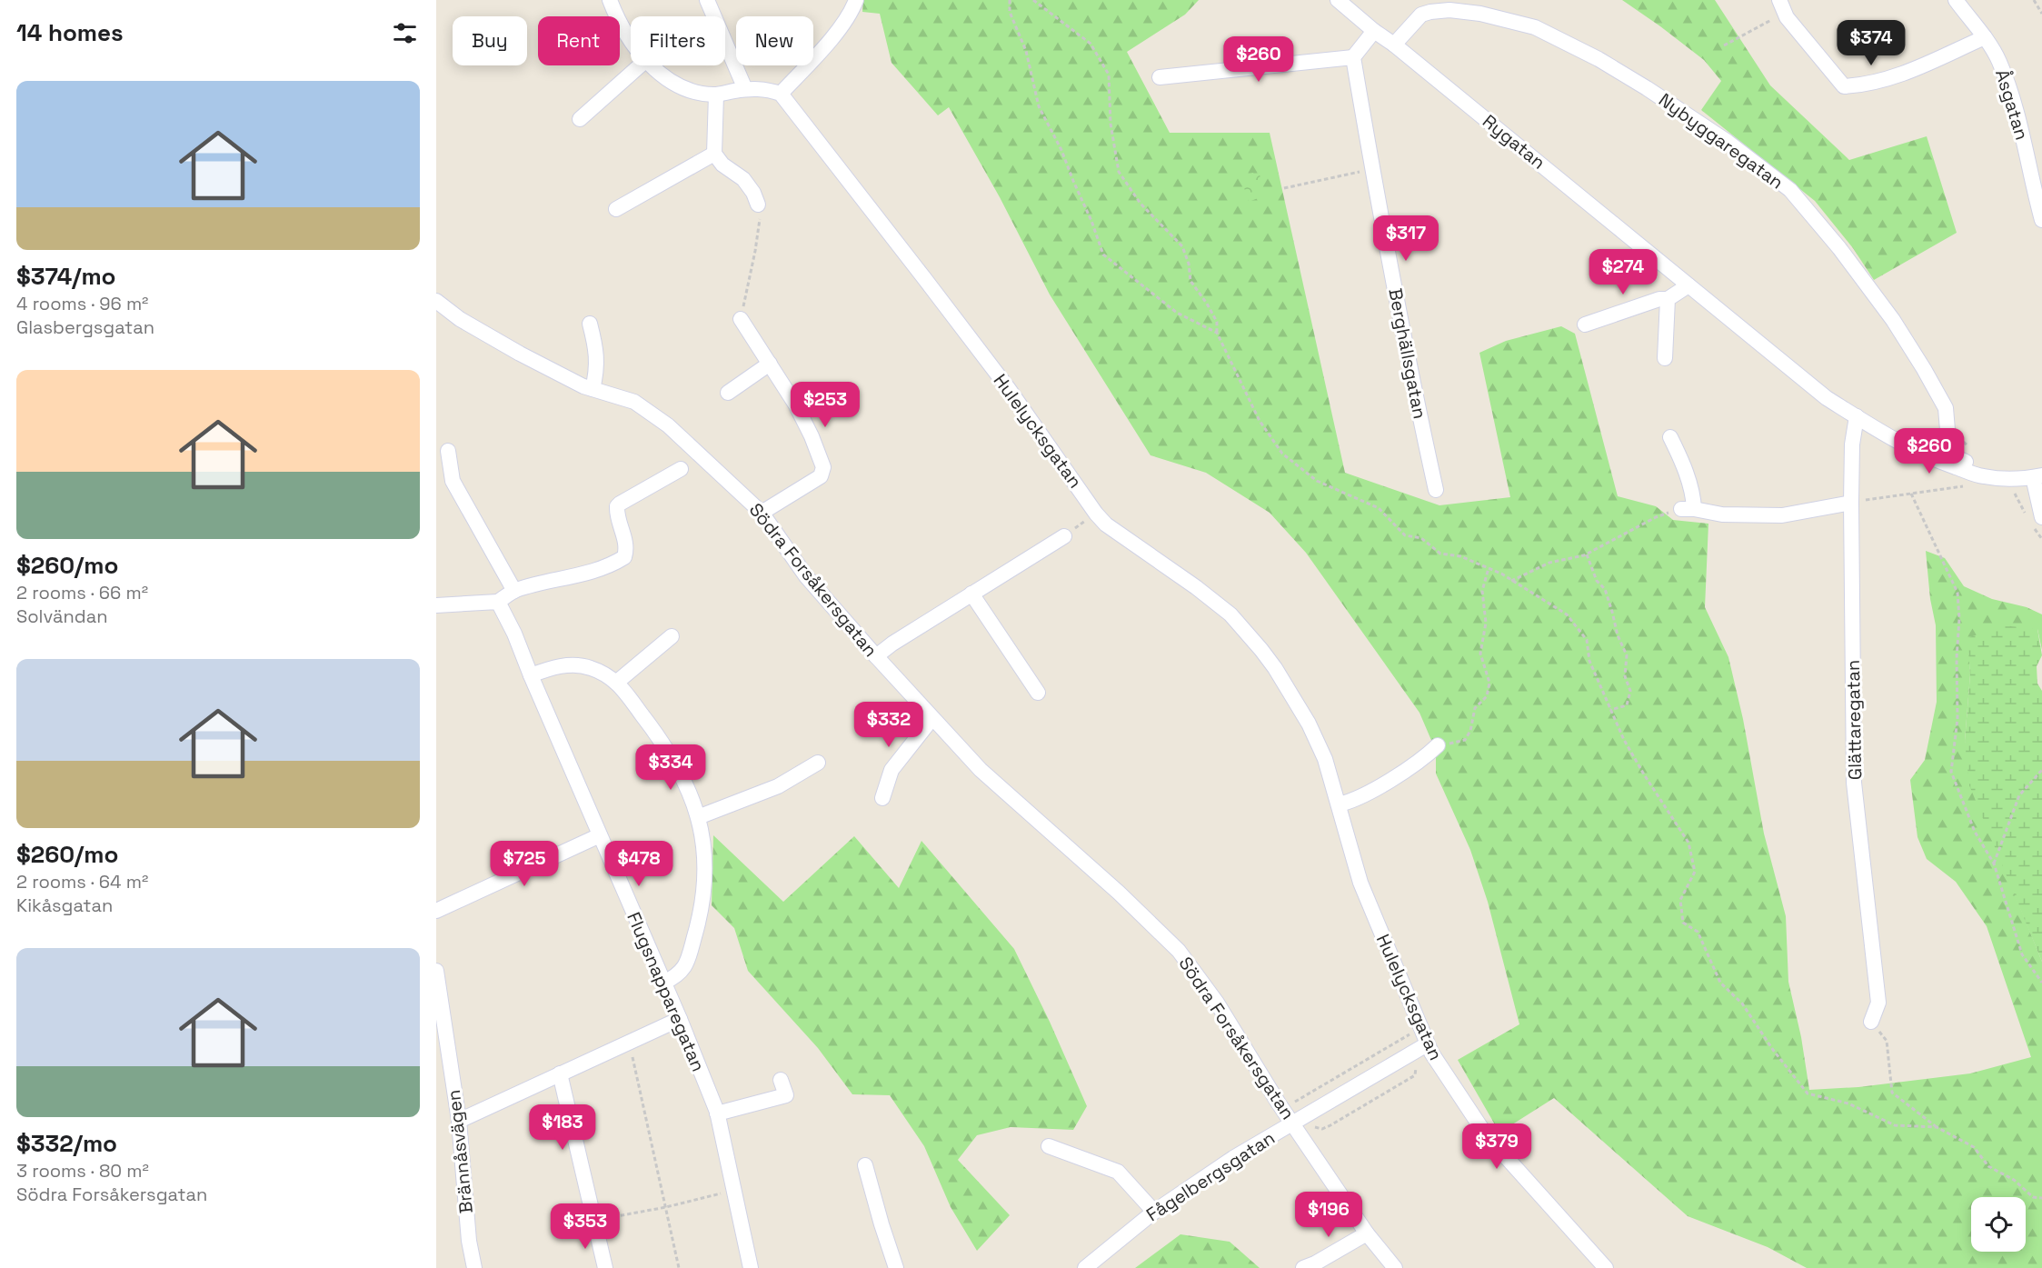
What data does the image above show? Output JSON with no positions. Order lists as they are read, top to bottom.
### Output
{
  "streets": {
    "street": [
      "Åsgatan",
      "Nybyggaregatan",
      "Rygatan",
      "Berghällsgatan",
      "Hulelycksgatan",
      "Södra Forsåkersgatan",
      "Glättaregatan",
      "Flugsnapparegatan",
      "Brännåsvägen",
      "Fågelbergsgatan"
    ]
  },
  "crossings": [
    ["Nybyggaregatan", "Rygatan"],
    ["Rygatan", "Glättaregatan"],
    ["Hulelycksgatan", "Fågelbergsgatan"],
    ["Södra Forsåkersgatan", "Fågelbergsgatan"]
  ],
  "page": {
    "heading": "14 homes",
    "chip": [
      "Buy",
      "Rent",
      "Filters",
      "New"
    ],
    "price": [
      "$374",
      "$260",
      "$317",
      "$274",
      "$253",
      "$260",
      "$332",
      "$334",
      "$725",
      "$478",
      "$183",
      "$379",
      "$196",
      "$353"
    ],
    "list": [
      {
        "name": "$374/mo",
        "note": "4 rooms · 96 m² · Glasbergsgatan"
      },
      {
        "name": "$260/mo",
        "note": "2 rooms · 66 m² · Solvändan"
      },
      {
        "name": "$260/mo",
        "note": "2 rooms · 64 m² · Kikåsgatan"
      },
      {
        "name": "$332/mo",
        "note": "3 rooms · 80 m² · Södra Forsåkersgatan"
      }
    ]
  }
}
